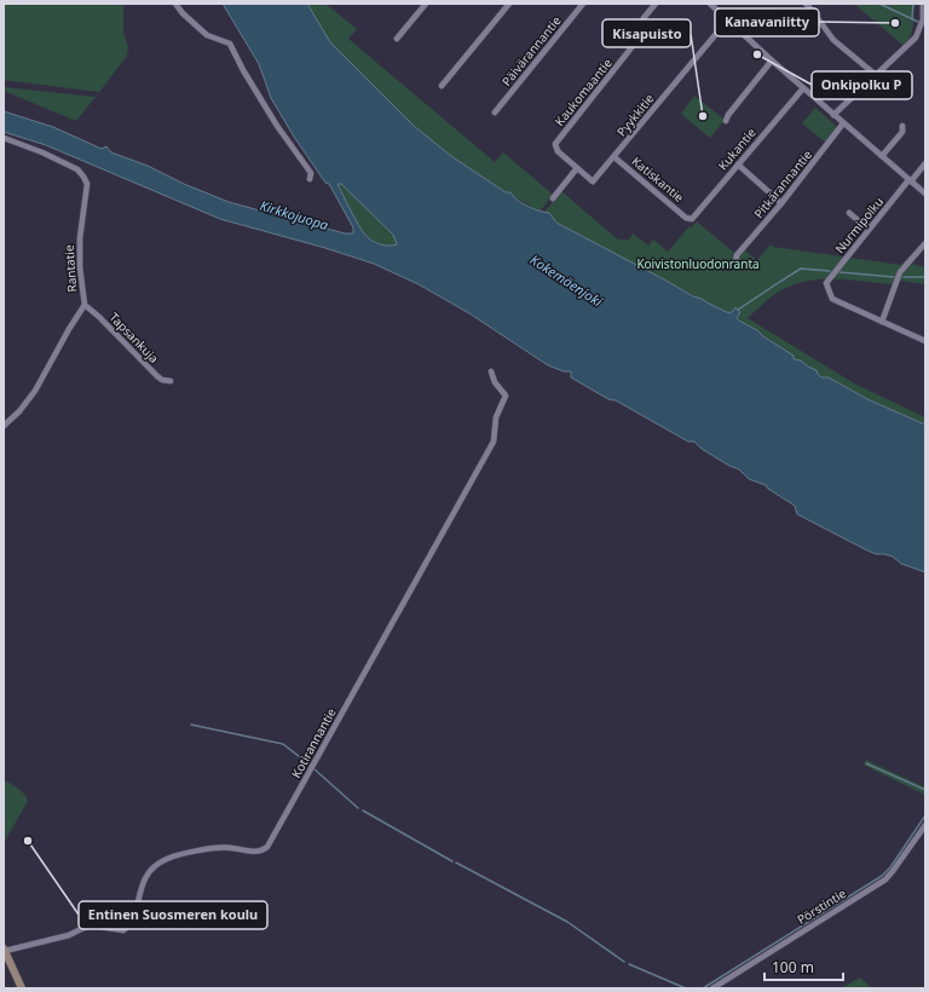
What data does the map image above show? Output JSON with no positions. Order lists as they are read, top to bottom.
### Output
{
  "streets": {
    "street": [
      "Päivärannantie",
      "Kaukomaantie",
      "Pyykkitie",
      "Kukantie",
      "Katiskantie",
      "Pitkärannantie",
      "Nurmipolku",
      "Rantatie",
      "Tapsankuja",
      "Kotirannantie",
      "Pörstintie"
    ]
  },
  "crossings": [
    ["Kaukomaantie", "Pyykkitie"],
    ["Pyykkitie", "Katiskantie"],
    ["Kukantie", "Katiskantie"],
    ["Rantatie", "Tapsankuja"]
  ],
  "water": ["Kirkkojuopa", "Kokemäenjoki"],
  "parks": ["Koivistonluodonranta"],
  "places": [
    "Kanavaniitty",
    "Onkipolku P",
    "Kisapuisto",
    "Entinen Suosmeren koulu"
  ],
  "scale_bar": "100 m"
}
